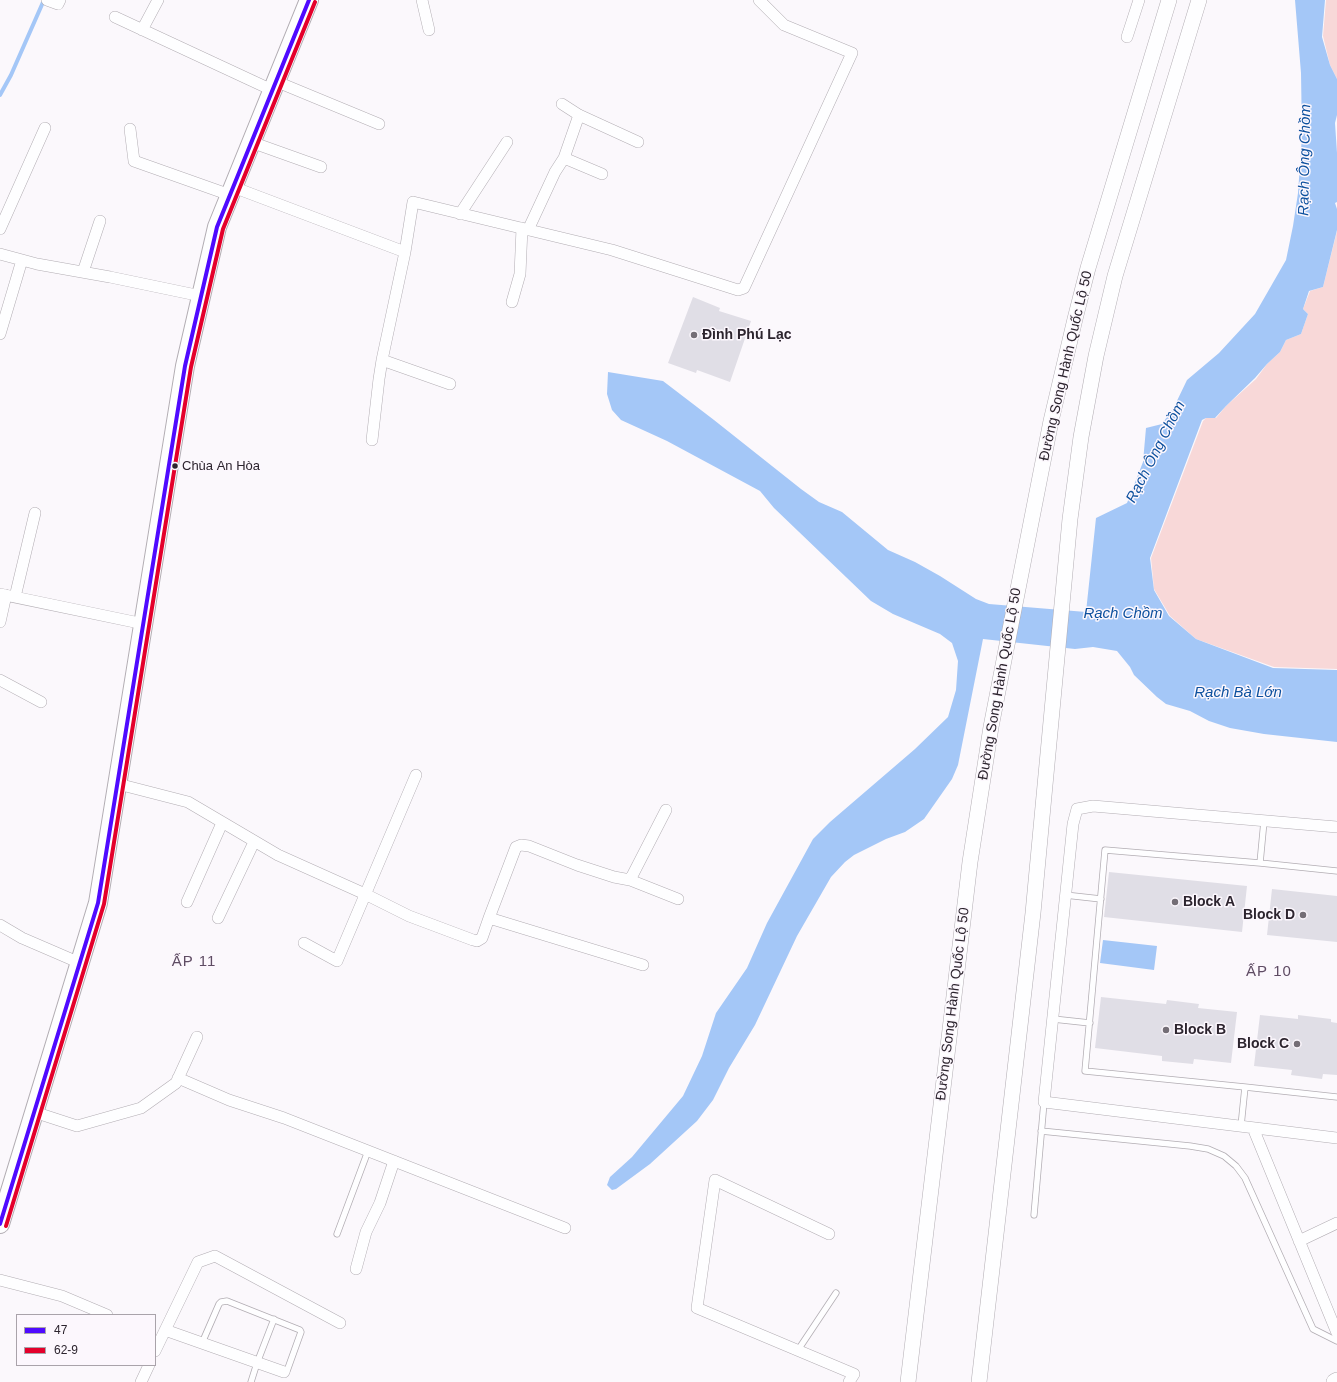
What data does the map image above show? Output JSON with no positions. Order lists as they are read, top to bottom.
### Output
{
  "streets": {
    "main road": ["Đường Song Hành Quốc Lộ 50"]
  },
  "districts": ["ẤP 11", "ẤP 10"],
  "water": ["Rạch Ông Chồm", "Rạch Chồm", "Rạch Bà Lớn"],
  "places": [
    "Đình Phú Lạc",
    "Chùa An Hòa",
    "Block A",
    "Block D",
    "Block B",
    "Block C"
  ],
  "lines": ["transit line 47", "transit line 62-9"],
  "legend": ["47", "62-9"]
}
